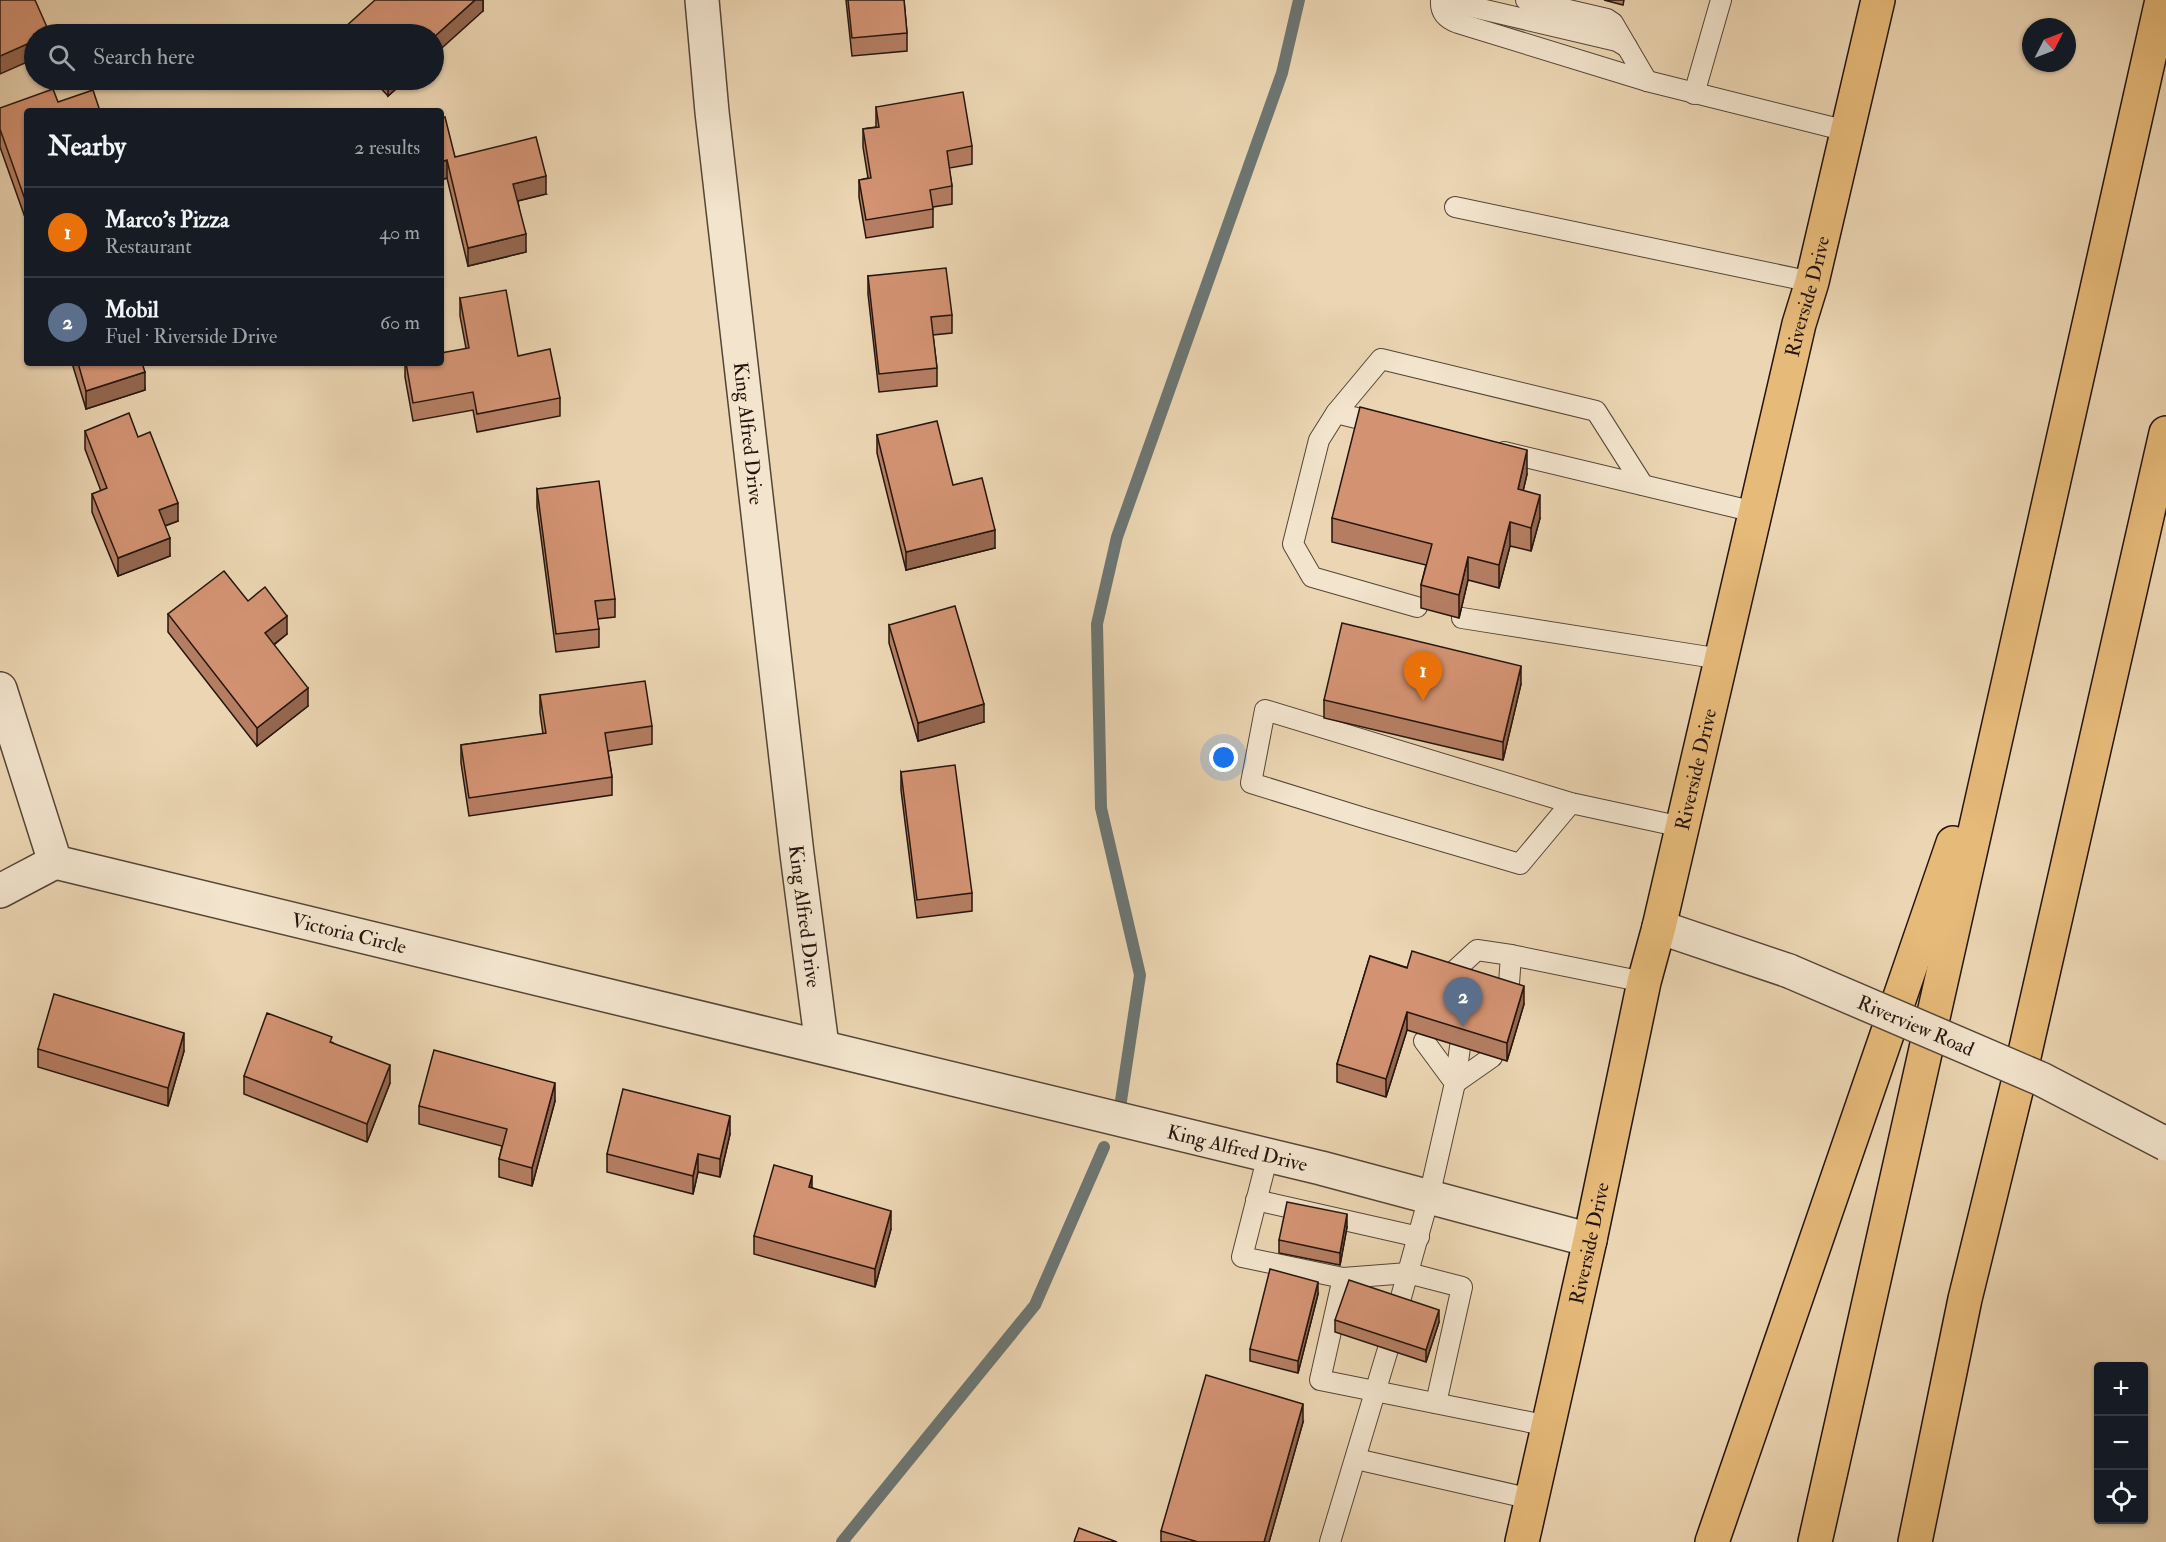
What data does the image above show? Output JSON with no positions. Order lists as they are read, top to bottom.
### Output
{
  "streets": {
    "main road": ["Riverside Drive"],
    "street": ["King Alfred Drive", "Victoria Circle", "Riverview Road"]
  },
  "crossings": [
    ["Riverside Drive", "King Alfred Drive"],
    ["Riverside Drive", "Riverview Road"],
    ["King Alfred Drive", "Victoria Circle"]
  ],
  "north": "top right",
  "page": {
    "search": "Search here",
    "heading": ["Nearby", "2 results"],
    "list": [
      {
        "mark": "1",
        "name": "Marco's Pizza",
        "note": "Restaurant",
        "value": "40 m"
      },
      {
        "mark": "2",
        "name": "Mobil",
        "note": "Fuel · Riverside Drive",
        "value": "60 m"
      }
    ],
    "pins": ["1", "2"],
    "map_buttons": ["+", "−"]
  }
}
